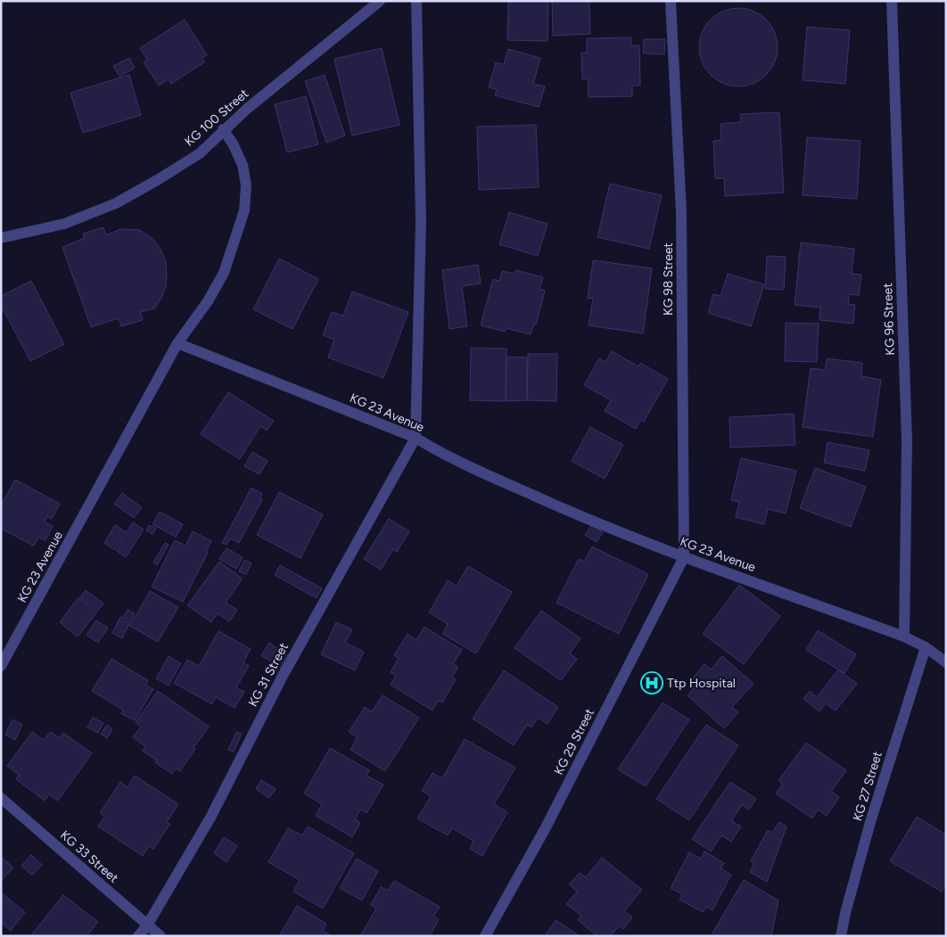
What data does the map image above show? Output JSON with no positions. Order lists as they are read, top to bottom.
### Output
{
  "streets": {
    "street": [
      "KG 100 Street",
      "KG 98 Street",
      "KG 96 Street",
      "KG 23 Avenue",
      "KG 31 Street",
      "KG 29 Street",
      "KG 27 Street",
      "KG 33 Street"
    ]
  },
  "crossings": [
    ["KG 98 Street", "KG 23 Avenue"],
    ["KG 98 Street", "KG 29 Street"],
    ["KG 96 Street", "KG 23 Avenue"],
    ["KG 23 Avenue", "KG 31 Street"],
    ["KG 23 Avenue", "KG 29 Street"],
    ["KG 23 Avenue", "KG 27 Street"],
    ["KG 31 Street", "KG 33 Street"]
  ],
  "places": {
    "hospital": ["Ttp Hospital"]
  }
}
